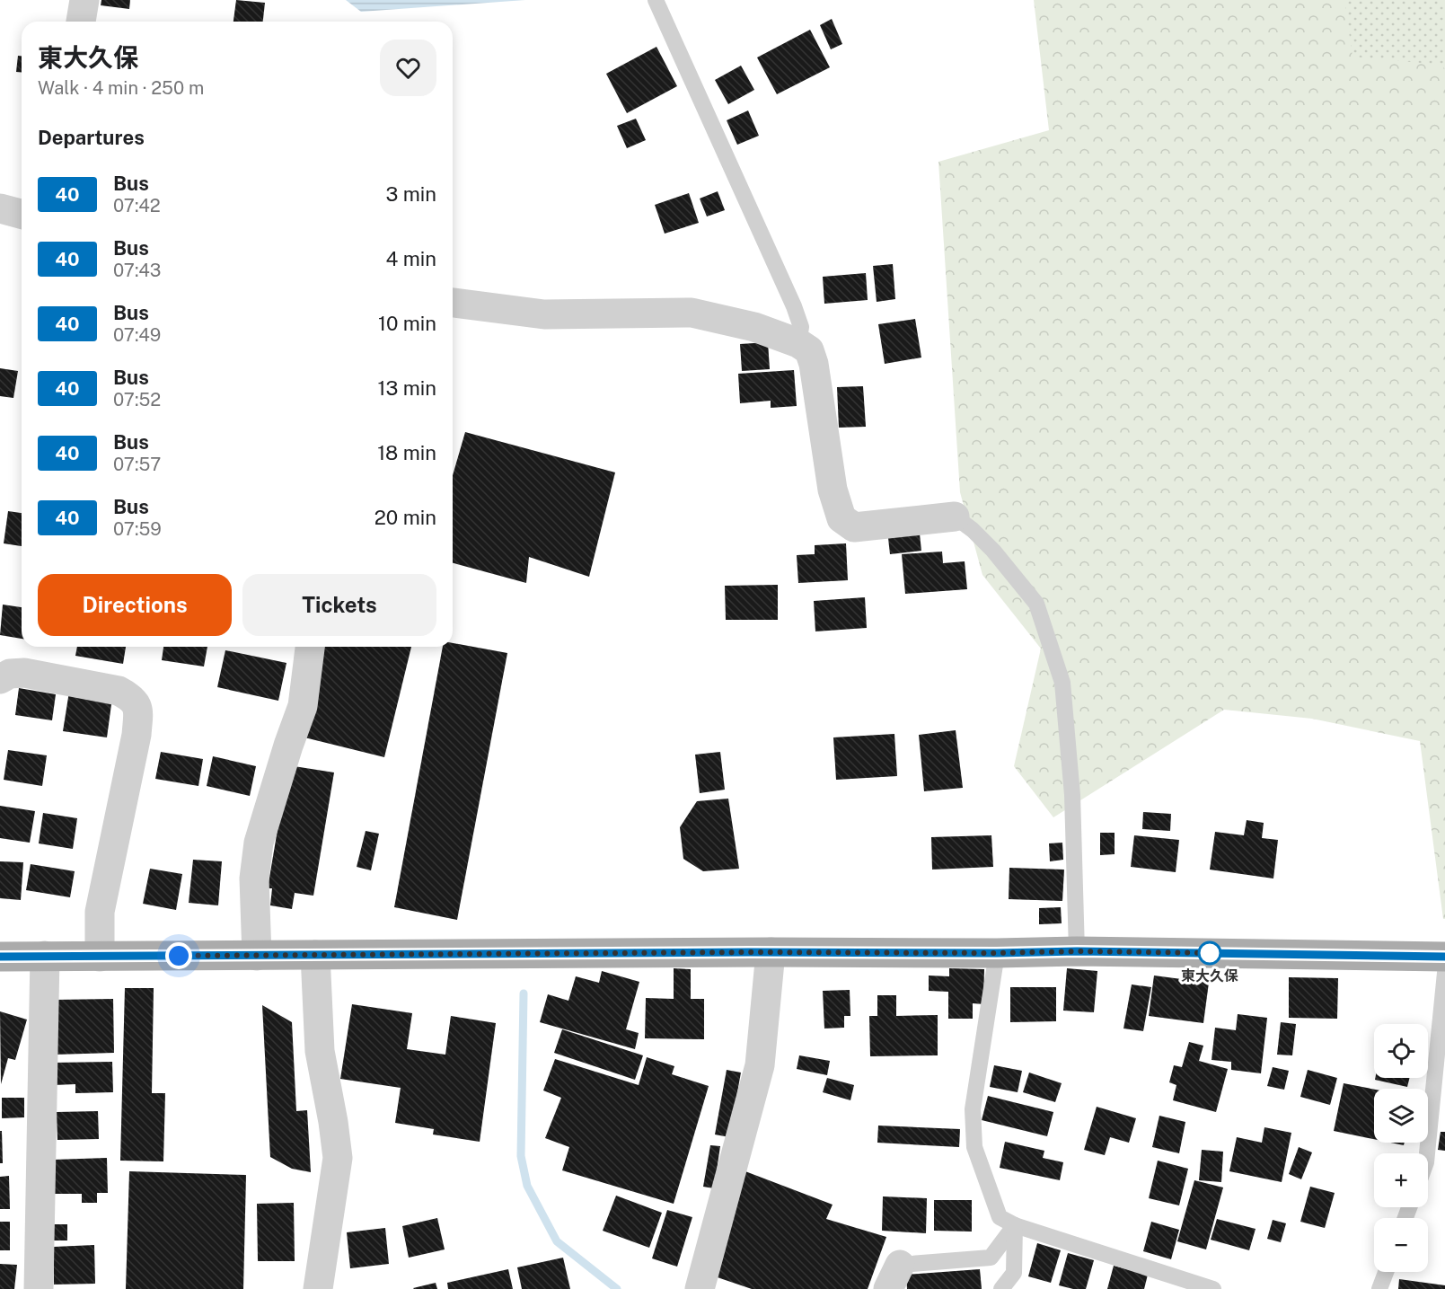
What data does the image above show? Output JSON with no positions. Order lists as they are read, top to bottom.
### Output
{
  "places": ["東大久保"],
  "lines": ["bus line 40"],
  "page": {
    "heading": [
      ["東大久保", "Walk · 4 min · 250 m"],
      "Departures"
    ],
    "list": [
      {
        "mark": "40",
        "name": "Bus",
        "note": "07:42",
        "value": "3 min"
      },
      {
        "mark": "40",
        "name": "Bus",
        "note": "07:43",
        "value": "4 min"
      },
      {
        "mark": "40",
        "name": "Bus",
        "note": "07:49",
        "value": "10 min"
      },
      {
        "mark": "40",
        "name": "Bus",
        "note": "07:52",
        "value": "13 min"
      },
      {
        "mark": "40",
        "name": "Bus",
        "note": "07:57",
        "value": "18 min"
      },
      {
        "mark": "40",
        "name": "Bus",
        "note": "07:59",
        "value": "20 min"
      }
    ],
    "buttons": ["Directions", "Tickets"],
    "map_buttons": ["+", "−"]
  }
}
